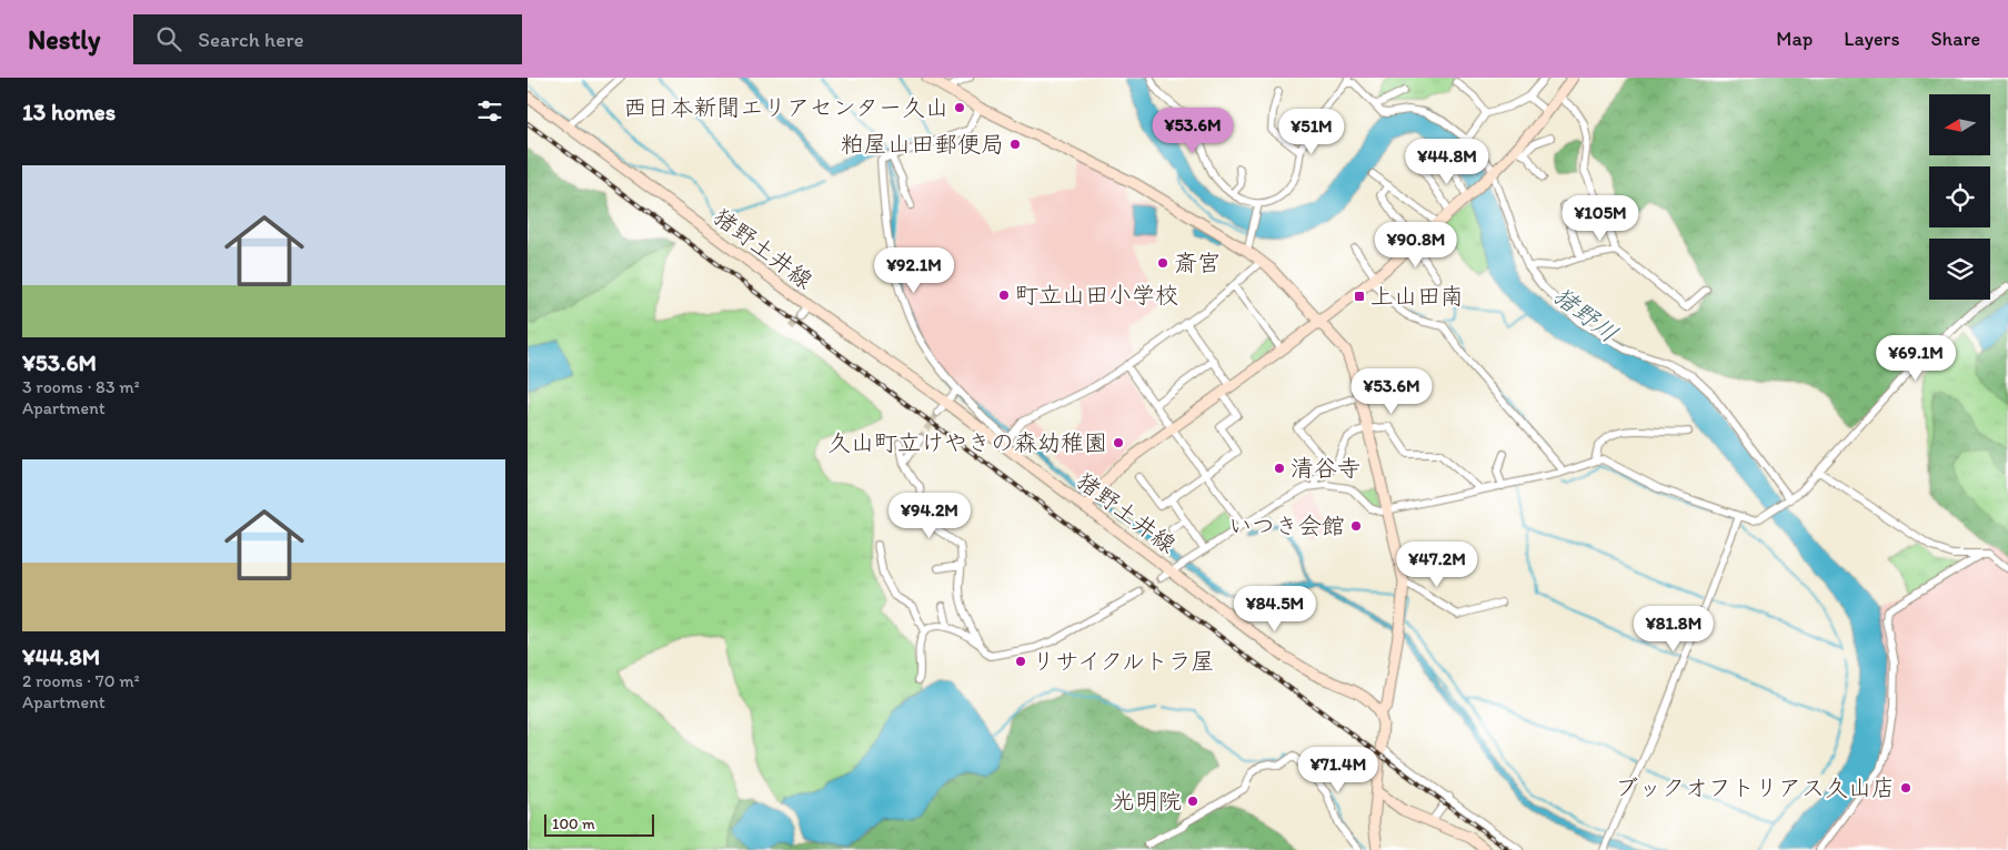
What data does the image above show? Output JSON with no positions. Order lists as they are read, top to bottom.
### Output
{
  "streets": {
    "street": ["猪野土井線"]
  },
  "water": ["猪野川"],
  "places": {
    "other": [
      "西日本新聞エリアセンター久山",
      "粕屋山田郵便局",
      "斎宮",
      "町立山田小学校",
      "久山町立けやきの森幼稚園",
      "清谷寺",
      "いつき会館",
      "リサイクルトラ屋",
      "ブックオフトリアス久山店",
      "光明院"
    ],
    "transit": ["上山田南"]
  },
  "scale_bar": "100 m",
  "north": "left",
  "page": {
    "header": "Nestly",
    "search": "Search here",
    "nav": ["Map", "Layers", "Share"],
    "heading": "13 homes",
    "price": [
      "¥53.6M",
      "¥51M",
      "¥44.8M",
      "¥105M",
      "¥90.8M",
      "¥92.1M",
      "¥69.1M",
      "¥53.6M",
      "¥94.2M",
      "¥47.2M",
      "¥84.5M",
      "¥81.8M",
      "¥71.4M"
    ],
    "list": [
      {
        "name": "¥53.6M",
        "note": "3 rooms · 83 m² · Apartment"
      },
      {
        "name": "¥44.8M",
        "note": "2 rooms · 70 m² · Apartment"
      }
    ],
    "scale": "100 m"
  }
}
